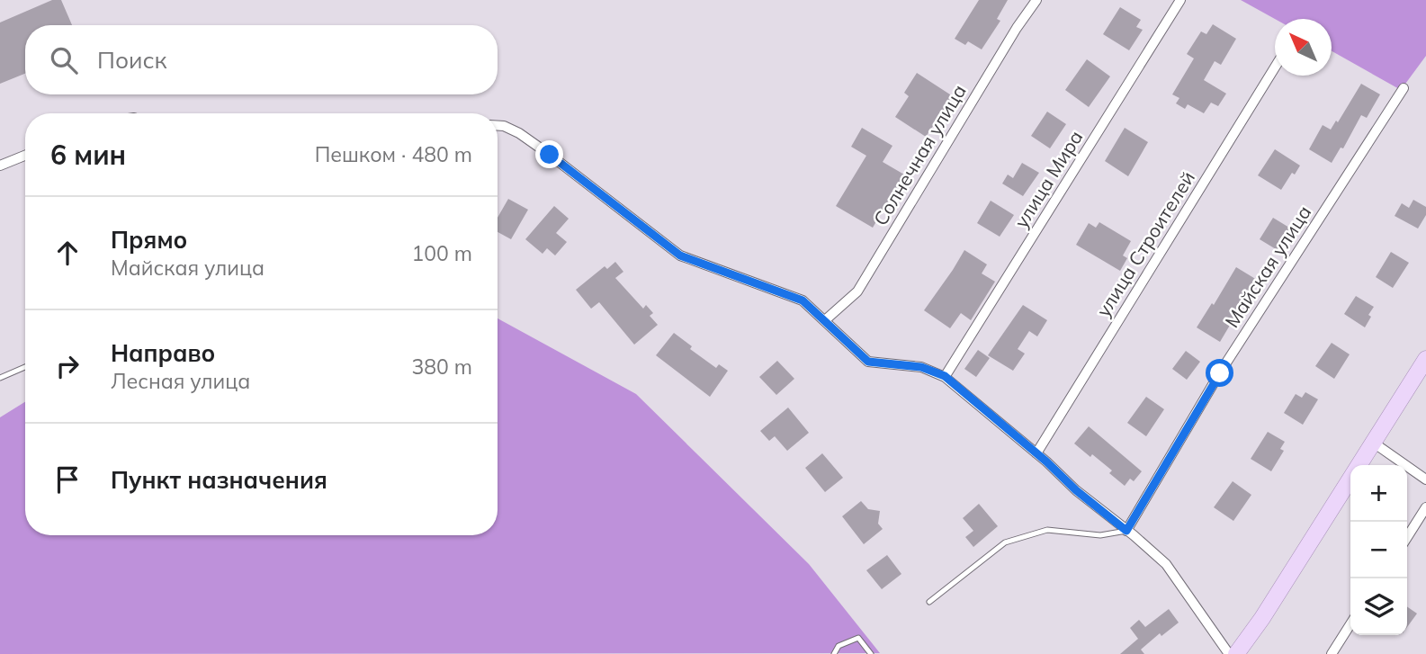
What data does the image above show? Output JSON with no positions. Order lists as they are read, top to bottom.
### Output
{
  "streets": {
    "street": [
      "Солнечная улица",
      "улица Мира",
      "улица Строителей",
      "Майская улица"
    ]
  },
  "north": "top left",
  "page": {
    "search": "Поиск",
    "heading": ["6 мин", "Пешком · 480 m"],
    "list": [
      ["Прямо", "Майская улица", "100 m"],
      ["Направо", "Лесная улица", "380 m"],
      "Пункт назначения"
    ],
    "map_buttons": ["+", "−"]
  }
}
